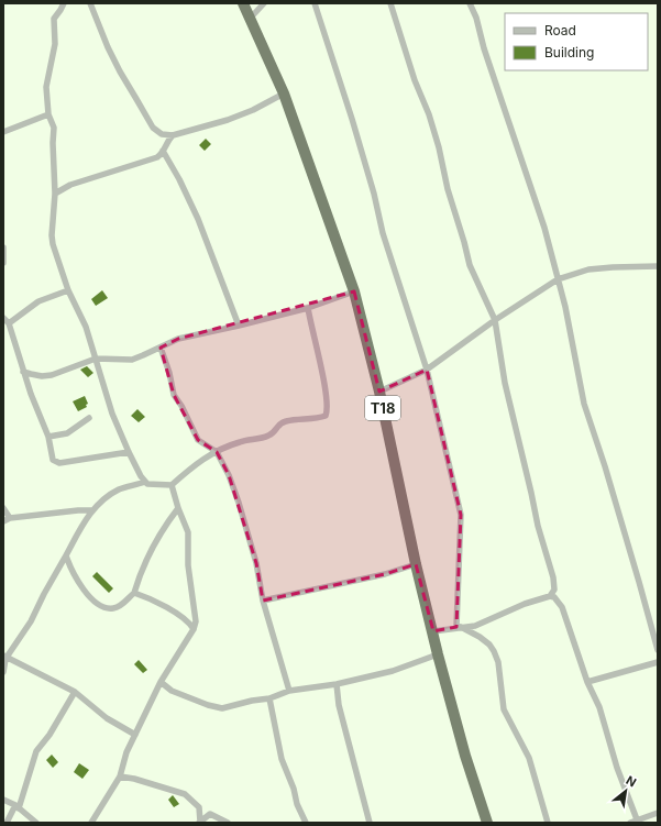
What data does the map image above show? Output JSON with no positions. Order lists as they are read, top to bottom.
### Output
{
  "streets": {
    "highway": ["T18"]
  },
  "legend": ["Road", "Building"],
  "north": "top right"
}
